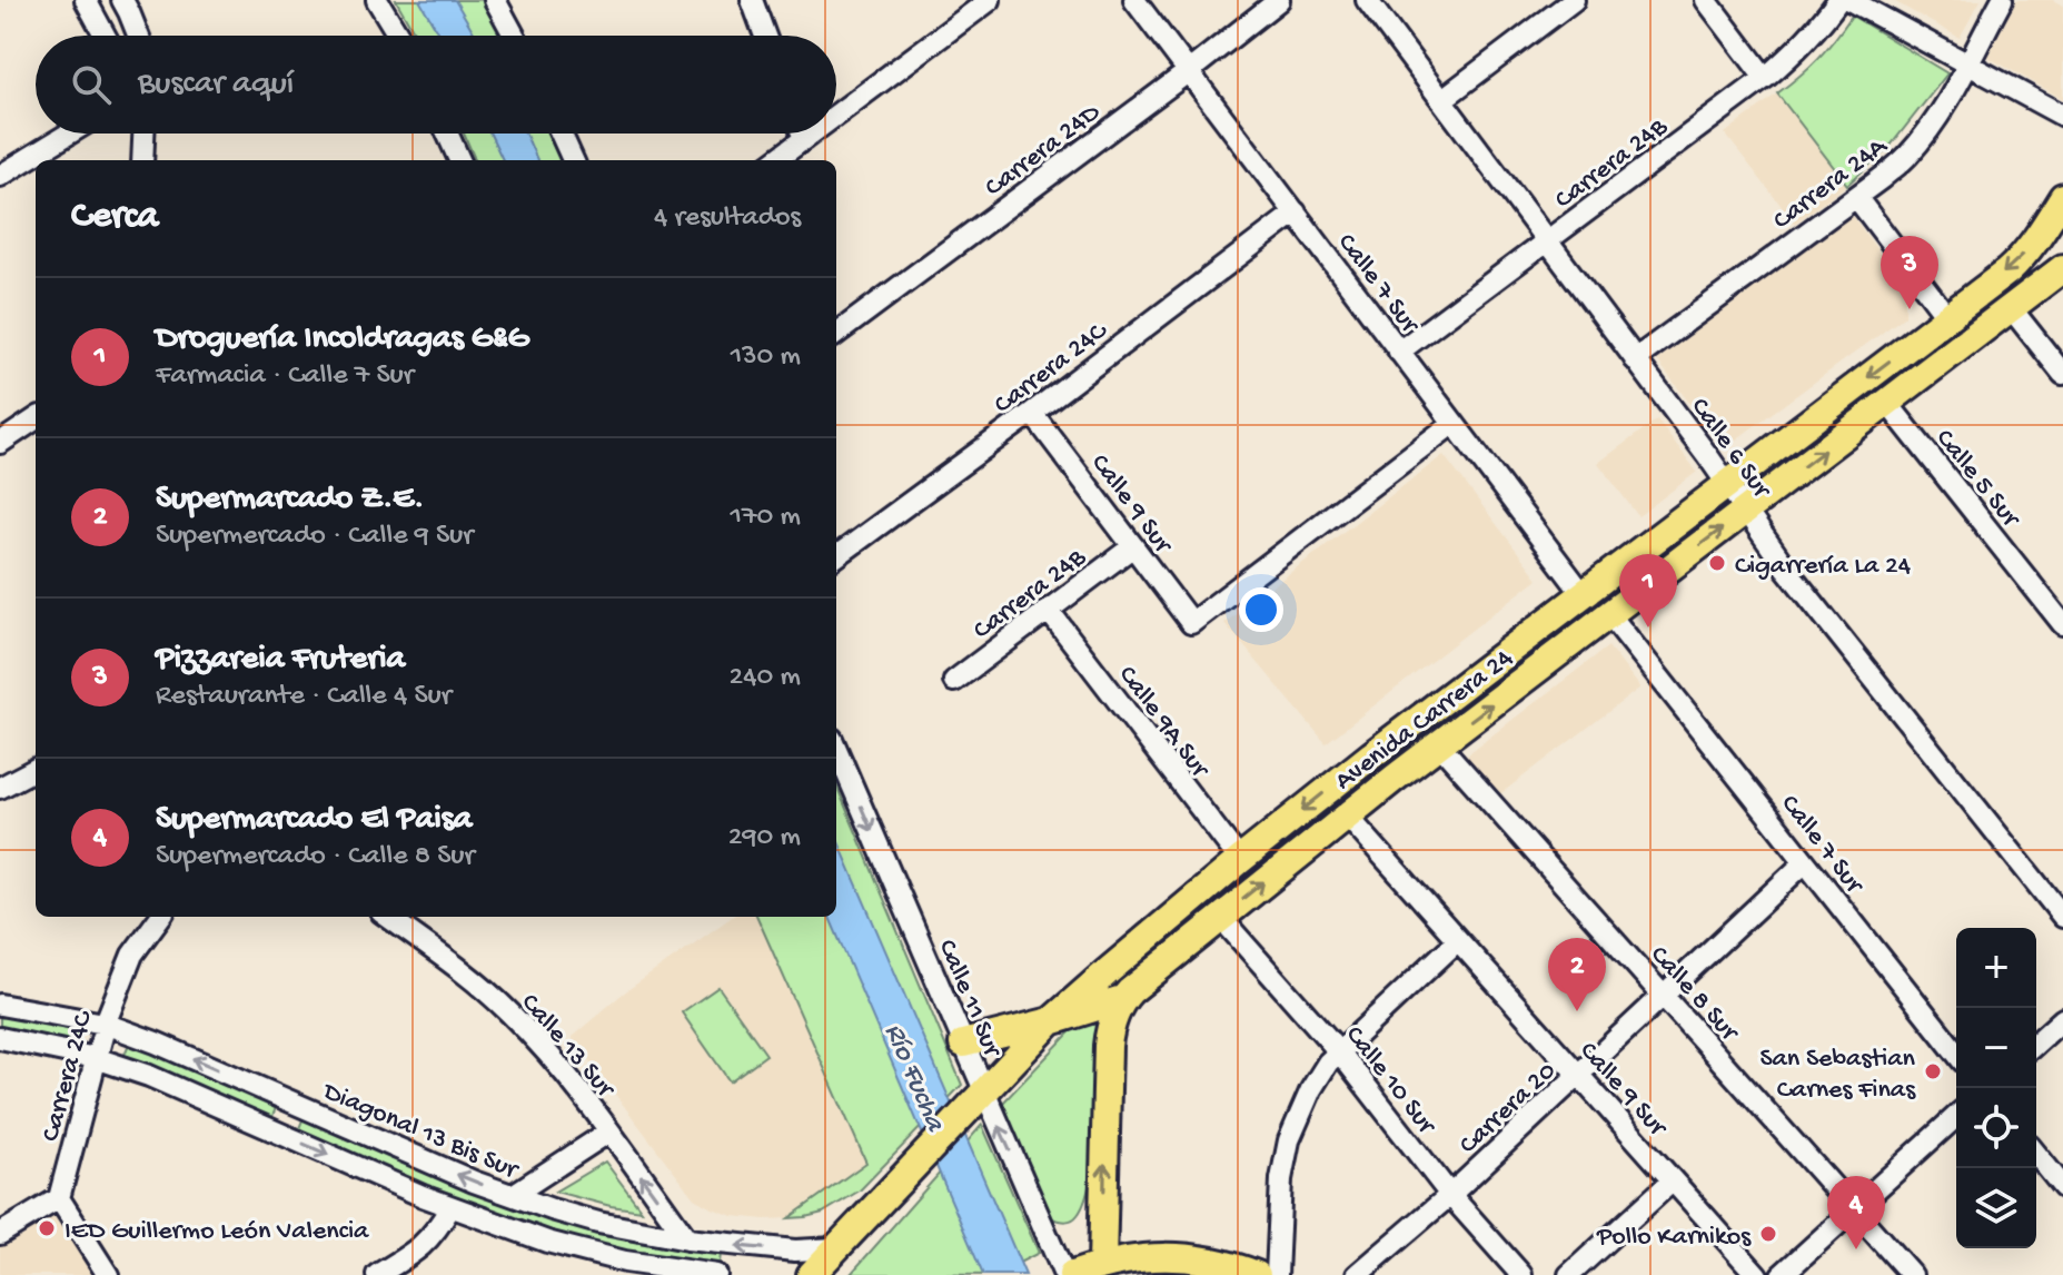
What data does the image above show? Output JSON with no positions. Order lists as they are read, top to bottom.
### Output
{
  "streets": {
    "main road": ["Avenida Carrera 24"],
    "street": [
      "Carrera 24D",
      "Carrera 24B",
      "Carrera 24A",
      "Calle 7 Sur",
      "Carrera 24C",
      "Calle 6 Sur",
      "Calle 5 Sur",
      "Calle 9 Sur",
      "Calle 9A Sur",
      "Calle 8 Sur",
      "Calle 11 Sur",
      "Calle 13 Sur",
      "Calle 10 Sur",
      "Carrera 20",
      "Diagonal 13 Bis Sur"
    ]
  },
  "crossings": [
    ["Carrera 24D", "Calle 7 Sur"],
    ["Carrera 24B", "Calle 7 Sur"],
    ["Carrera 24B", "Calle 6 Sur"],
    ["Carrera 24B", "Calle 9 Sur"],
    ["Carrera 24B", "Calle 9A Sur"],
    ["Carrera 24A", "Calle 6 Sur"],
    ["Calle 7 Sur", "Carrera 24C"],
    ["Calle 7 Sur", "Calle 9 Sur"],
    ["Calle 7 Sur", "Avenida Carrera 24"],
    ["Calle 7 Sur", "Carrera 20"],
    ["Carrera 24C", "Calle 9 Sur"],
    ["Carrera 24C", "Diagonal 13 Bis Sur"],
    ["Calle 6 Sur", "Avenida Carrera 24"],
    ["Calle 5 Sur", "Avenida Carrera 24"],
    ["Calle 9 Sur", "Avenida Carrera 24"],
    ["Calle 9 Sur", "Carrera 20"],
    ["Avenida Carrera 24", "Calle 9A Sur"],
    ["Avenida Carrera 24", "Calle 8 Sur"],
    ["Avenida Carrera 24", "Calle 11 Sur"],
    ["Avenida Carrera 24", "Calle 10 Sur"],
    ["Avenida Carrera 24", "Diagonal 13 Bis Sur"],
    ["Calle 8 Sur", "Carrera 20"],
    ["Calle 13 Sur", "Diagonal 13 Bis Sur"],
    ["Calle 10 Sur", "Carrera 20"]
  ],
  "water": ["Río Fucha"],
  "places": [
    "Cigarrería La 24",
    "San Sebastian Carnes Finas",
    "IED Guillermo León Valencia",
    "Pollo Karnikos"
  ],
  "page": {
    "search": "Buscar aquí",
    "heading": ["Cerca", "4 resultados"],
    "pins": [
      "3",
      "1",
      "2",
      "4"
    ],
    "list": [
      {
        "mark": "1",
        "name": "Droguería Incoldragas G&G",
        "note": "Farmacia · Calle 7 Sur",
        "value": "130 m"
      },
      {
        "mark": "2",
        "name": "Supermarcado Z.E.",
        "note": "Supermercado · Calle 9 Sur",
        "value": "170 m"
      },
      {
        "mark": "3",
        "name": "Pizzareia Fruteria",
        "note": "Restaurante · Calle 4 Sur",
        "value": "240 m"
      },
      {
        "mark": "4",
        "name": "Supermarcado El Paisa",
        "note": "Supermercado · Calle 8 Sur",
        "value": "290 m"
      }
    ],
    "map_buttons": ["+", "−"]
  }
}
